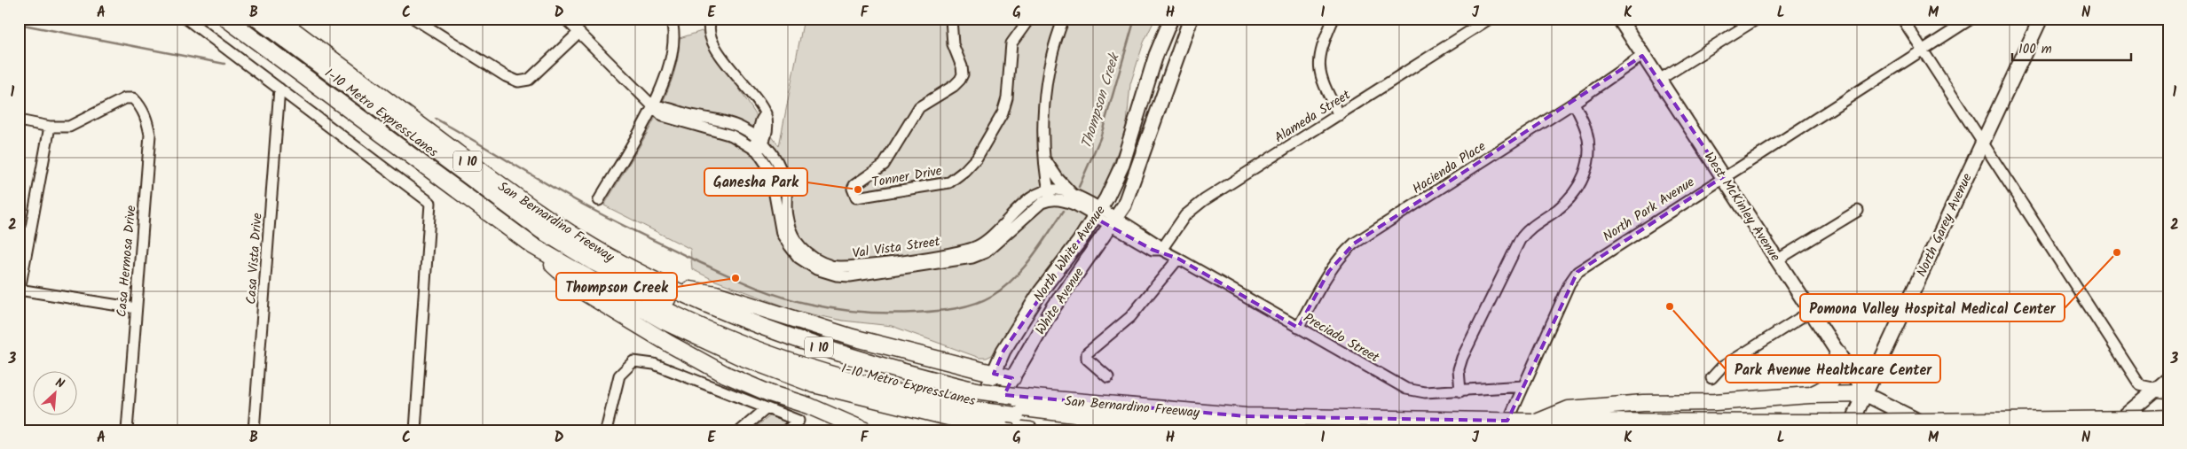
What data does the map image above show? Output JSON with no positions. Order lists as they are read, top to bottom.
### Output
{
  "streets": {
    "highway": ["I-10 Metro ExpressLanes", "I 10", "San Bernardino Freeway"],
    "main road": [
      "West McKinley Avenue",
      "North Garey Avenue",
      "North White Avenue",
      "White Avenue"
    ],
    "street": [
      "Alameda Street",
      "Hacienda Place",
      "Tonner Drive",
      "North Park Avenue",
      "Val Vista Street",
      "Casa Vista Drive",
      "Casa Hermosa Drive",
      "Preciado Street"
    ]
  },
  "crossings": [
    ["I-10 Metro ExpressLanes", "San Bernardino Freeway"],
    ["I-10 Metro ExpressLanes", "North White Avenue"],
    ["Alameda Street", "Preciado Street"],
    ["Hacienda Place", "West McKinley Avenue"],
    ["Hacienda Place", "Preciado Street"],
    ["West McKinley Avenue", "North Park Avenue"],
    ["West McKinley Avenue", "North Garey Avenue"],
    ["North Park Avenue", "Preciado Street"],
    ["San Bernardino Freeway", "North White Avenue"],
    ["San Bernardino Freeway", "White Avenue"],
    ["North White Avenue", "White Avenue"],
    ["North White Avenue", "Preciado Street"],
    ["White Avenue", "Preciado Street"]
  ],
  "water": ["Thompson Creek"],
  "places": [
    "Ganesha Park",
    "Pomona Valley Hospital Medical Center",
    "Thompson Creek",
    "Park Avenue Healthcare Center"
  ],
  "scale_bar": "100 m",
  "north": "top right",
  "grid": {
    "columns": [
      "A",
      "B",
      "C",
      "D",
      "E",
      "F",
      "G",
      "H",
      "I",
      "J",
      "K",
      "L",
      "M",
      "N"
    ],
    "rows": ["1", "2", "3"]
  }
}
